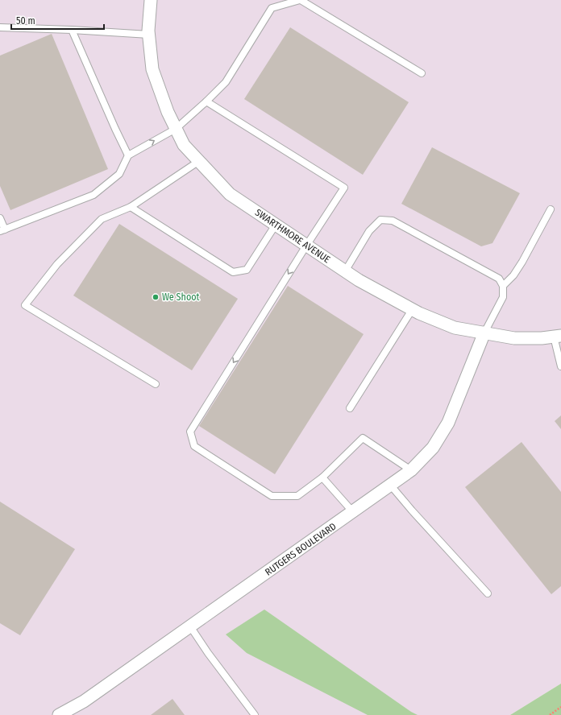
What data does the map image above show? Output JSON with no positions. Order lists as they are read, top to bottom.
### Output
{
  "streets": {
    "street": ["SWARTHMORE AVENUE", "RUTGERS BOULEVARD"]
  },
  "crossings": [
    ["SWARTHMORE AVENUE", "RUTGERS BOULEVARD"]
  ],
  "places": ["We Shoot"],
  "scale_bar": "50 m"
}
